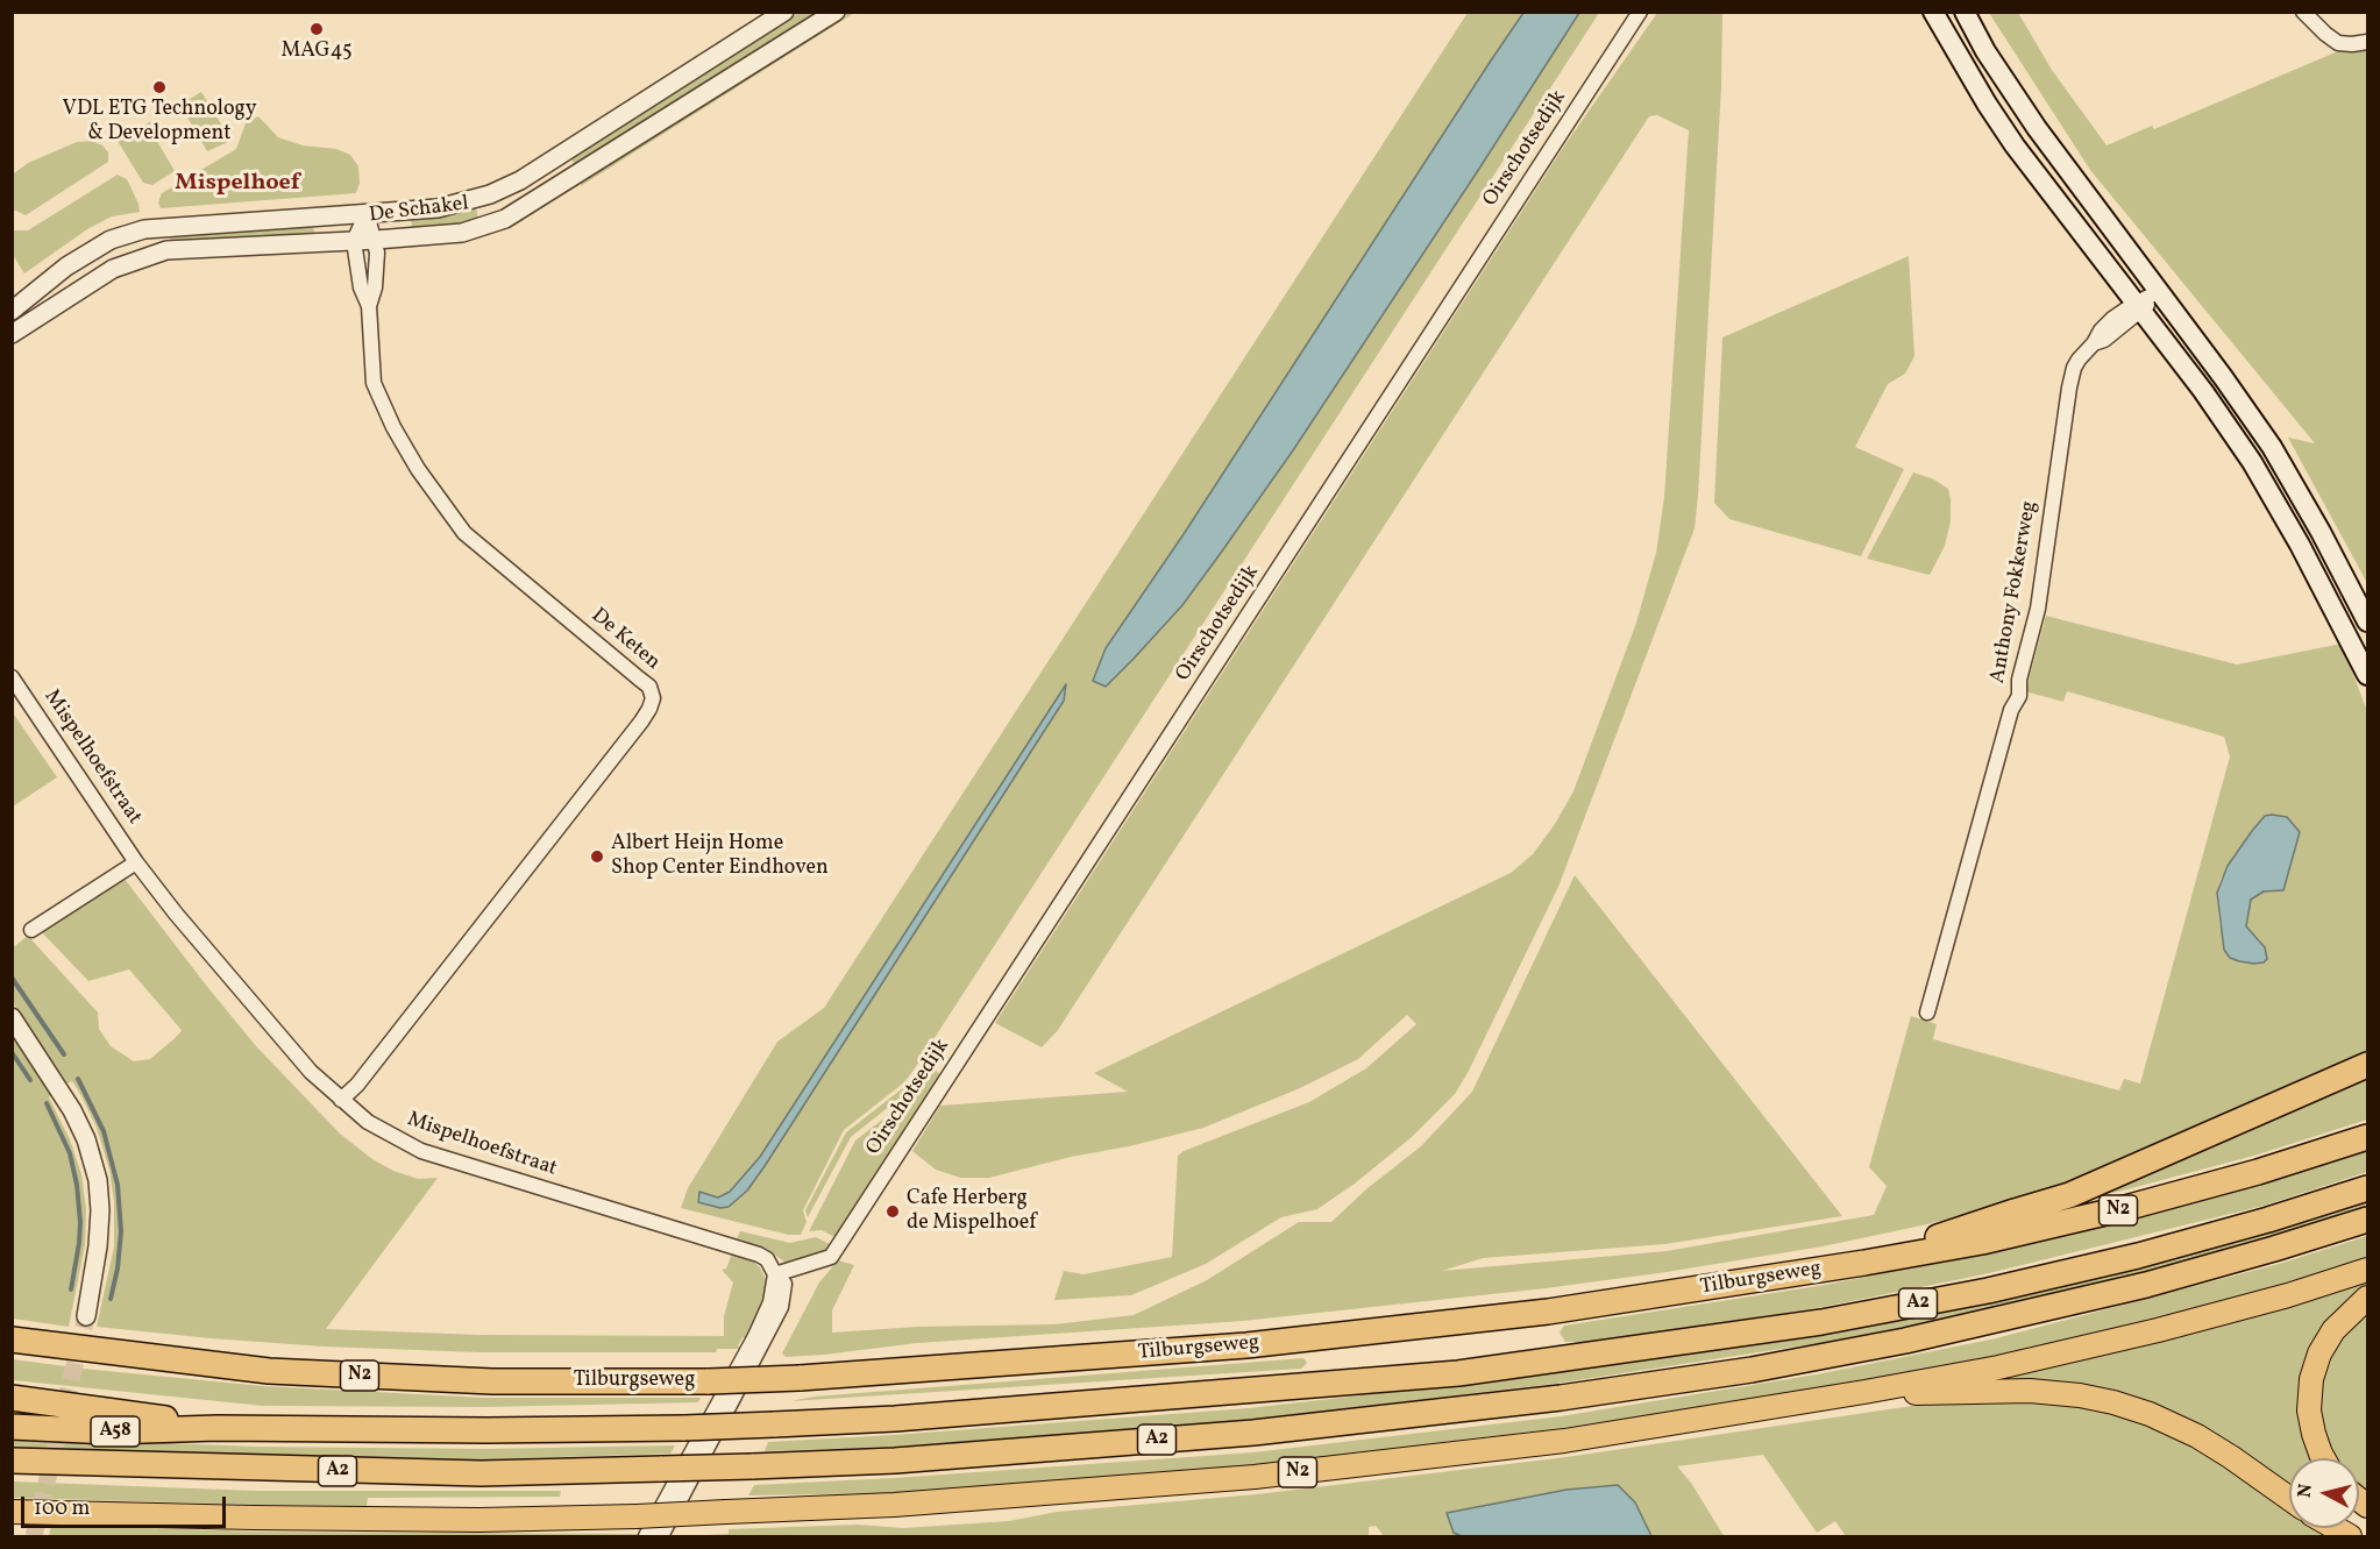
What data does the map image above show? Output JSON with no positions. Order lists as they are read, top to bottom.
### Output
{
  "streets": {
    "highway": [
      "N2",
      "Tilburgseweg",
      "A2",
      "A58"
    ],
    "street": [
      "Oirschotsedijk",
      "De Schakel",
      "Anthony Fokkerweg",
      "De Keten",
      "Mispelhoefstraat"
    ]
  },
  "crossings": [
    ["Oirschotsedijk", "Mispelhoefstraat"],
    ["De Schakel", "De Keten"],
    ["De Keten", "Mispelhoefstraat"],
    ["N2", "Tilburgseweg"],
    ["A2", "A58"]
  ],
  "districts": ["Mispelhoef"],
  "places": [
    "MAG45",
    "VDL ETG Technology & Development",
    "Albert Heijn Home Shop Center Eindhoven",
    "Cafe Herberg de Mispelhoef"
  ],
  "scale_bar": "100 m",
  "north": "left"
}
